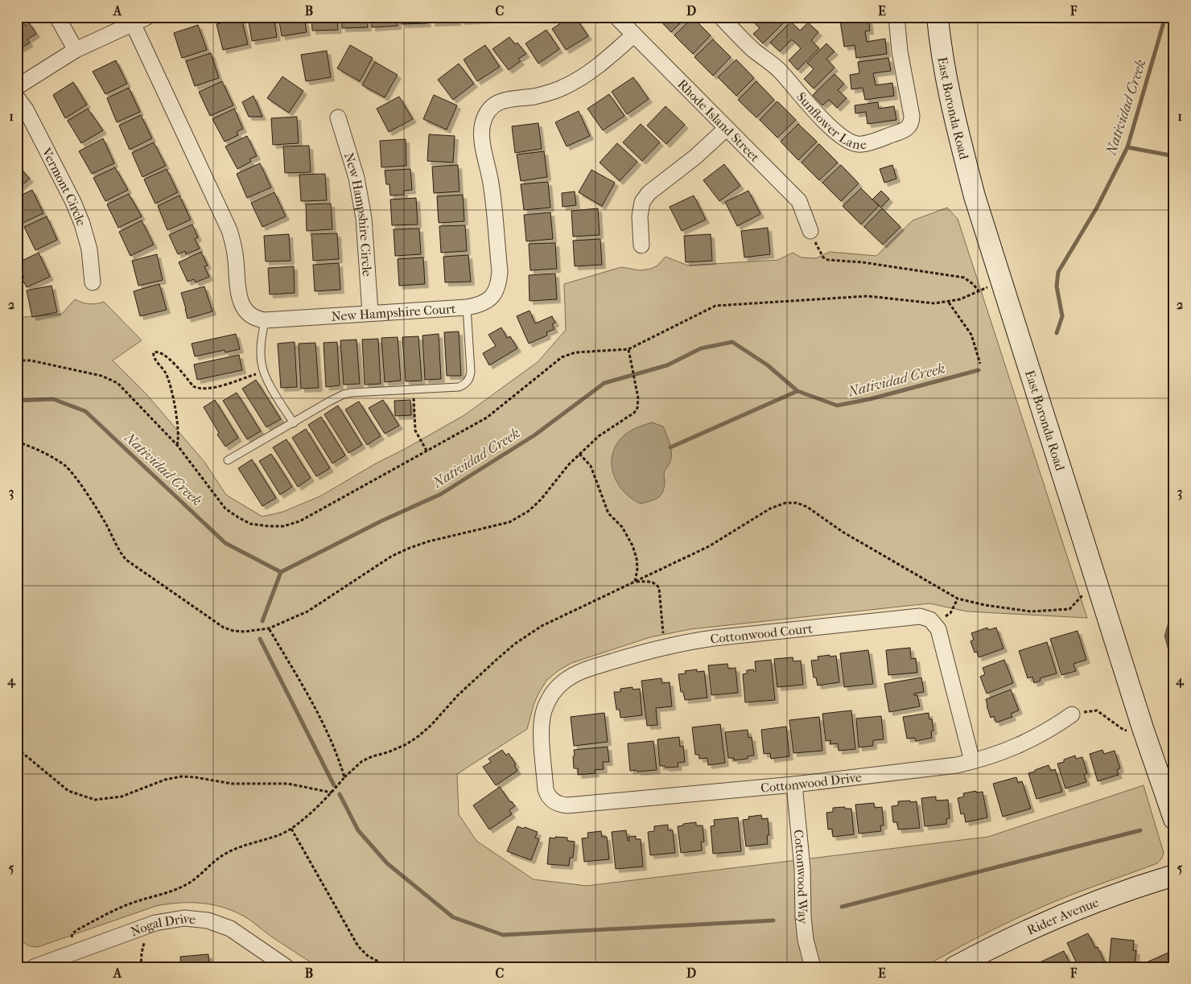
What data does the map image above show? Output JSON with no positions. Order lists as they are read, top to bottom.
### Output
{
  "streets": {
    "main road": ["East Boronda Road", "Rider Avenue"],
    "street": [
      "Sunflower Lane",
      "Rhode Island Street",
      "Vermont Circle",
      "New Hampshire Circle",
      "New Hampshire Court",
      "Cottonwood Court",
      "Cottonwood Drive",
      "Cottonwood Way",
      "Nogal Drive"
    ]
  },
  "crossings": [
    ["Rhode Island Street", "New Hampshire Court"],
    ["New Hampshire Circle", "New Hampshire Court"],
    ["Cottonwood Court", "Cottonwood Drive"],
    ["Cottonwood Drive", "Cottonwood Way"]
  ],
  "water": ["Natividad Creek"],
  "grid": {
    "columns": [
      "A",
      "B",
      "C",
      "D",
      "E",
      "F"
    ],
    "rows": [
      "1",
      "2",
      "3",
      "4",
      "5"
    ]
  }
}
